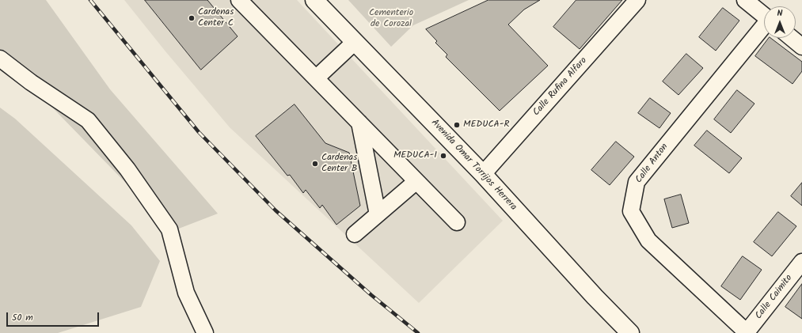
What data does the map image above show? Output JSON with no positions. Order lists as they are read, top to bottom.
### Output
{
  "streets": {
    "main road": ["Avenida Omar Torrijos Herrera"],
    "street": ["Calle Rufina Alfaro", "Calle Anton", "Calle Caimito"]
  },
  "crossings": [
    ["Calle Rufina Alfaro", "Avenida Omar Torrijos Herrera"],
    ["Calle Anton", "Calle Caimito"]
  ],
  "parks": ["Cementerio de Corozal"],
  "places": [
    "Cardenas Center C",
    "MEDUCA-R",
    "MEDUCA-I",
    "Cardenas Center B"
  ],
  "scale_bar": "50 m",
  "north": "top"
}
